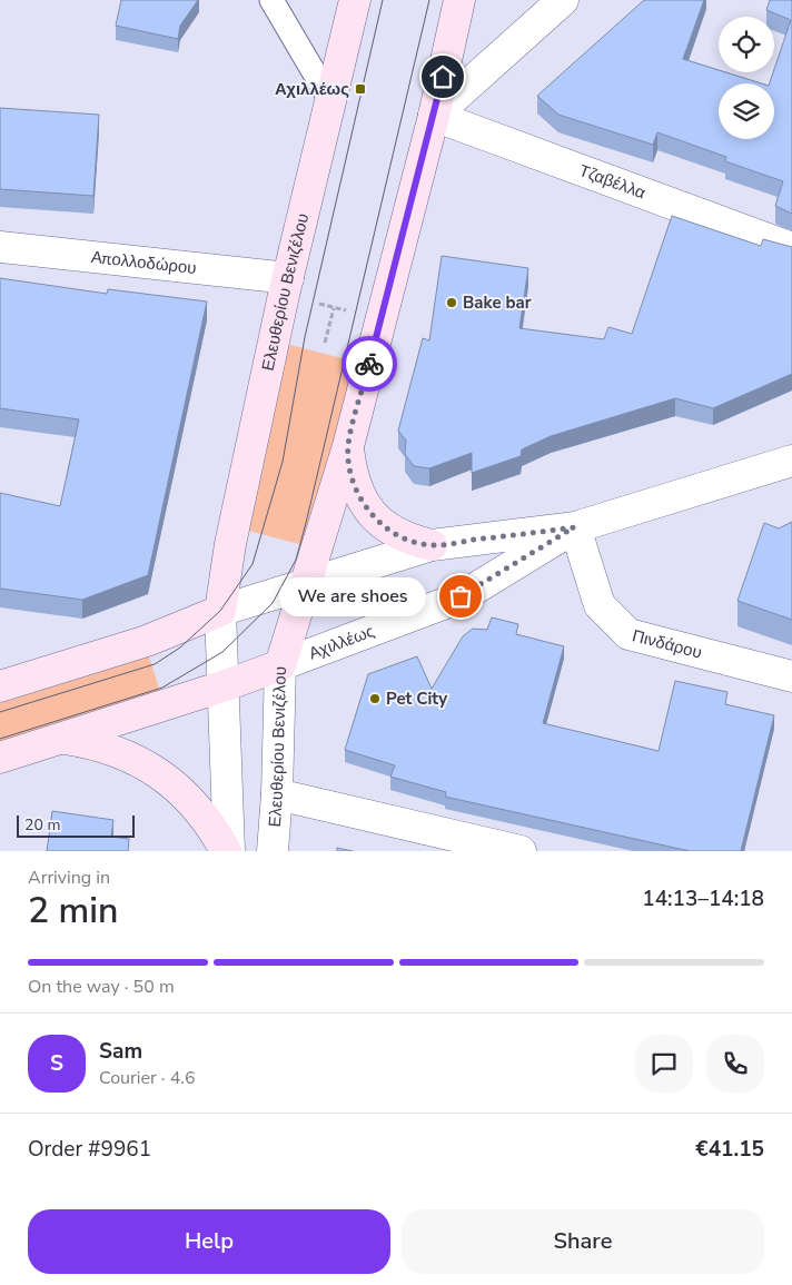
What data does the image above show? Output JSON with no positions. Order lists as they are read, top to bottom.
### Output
{
  "streets": {
    "main road": ["Ελευθερίου Βενιζέλου", "Αχιλλέως"],
    "street": ["Τζαβέλλα", "Απολλοδώρου", "Πινδάρου"]
  },
  "crossings": [
    ["Τζαβέλλα", "Ελευθερίου Βενιζέλου"],
    ["Απολλοδώρου", "Ελευθερίου Βενιζέλου"],
    ["Ελευθερίου Βενιζέλου", "Αχιλλέως"],
    ["Αχιλλέως", "Πινδάρου"]
  ],
  "places": {
    "transit": ["Αχιλλέως"],
    "other": ["Bake bar", "We are shoes", "Pet City"]
  },
  "scale_bar": "20 m",
  "page": {
    "bubble": "We are shoes",
    "scale": "20 m",
    "heading": ["2 min", "Arriving in", "14:13–14:18"],
    "panel": [
      "Sam",
      "Courier · 4.6",
      "Order #9961",
      "€41.15"
    ],
    "bar": "On the way · 50 m",
    "round": "S",
    "buttons": ["Help", "Share"]
  }
}
